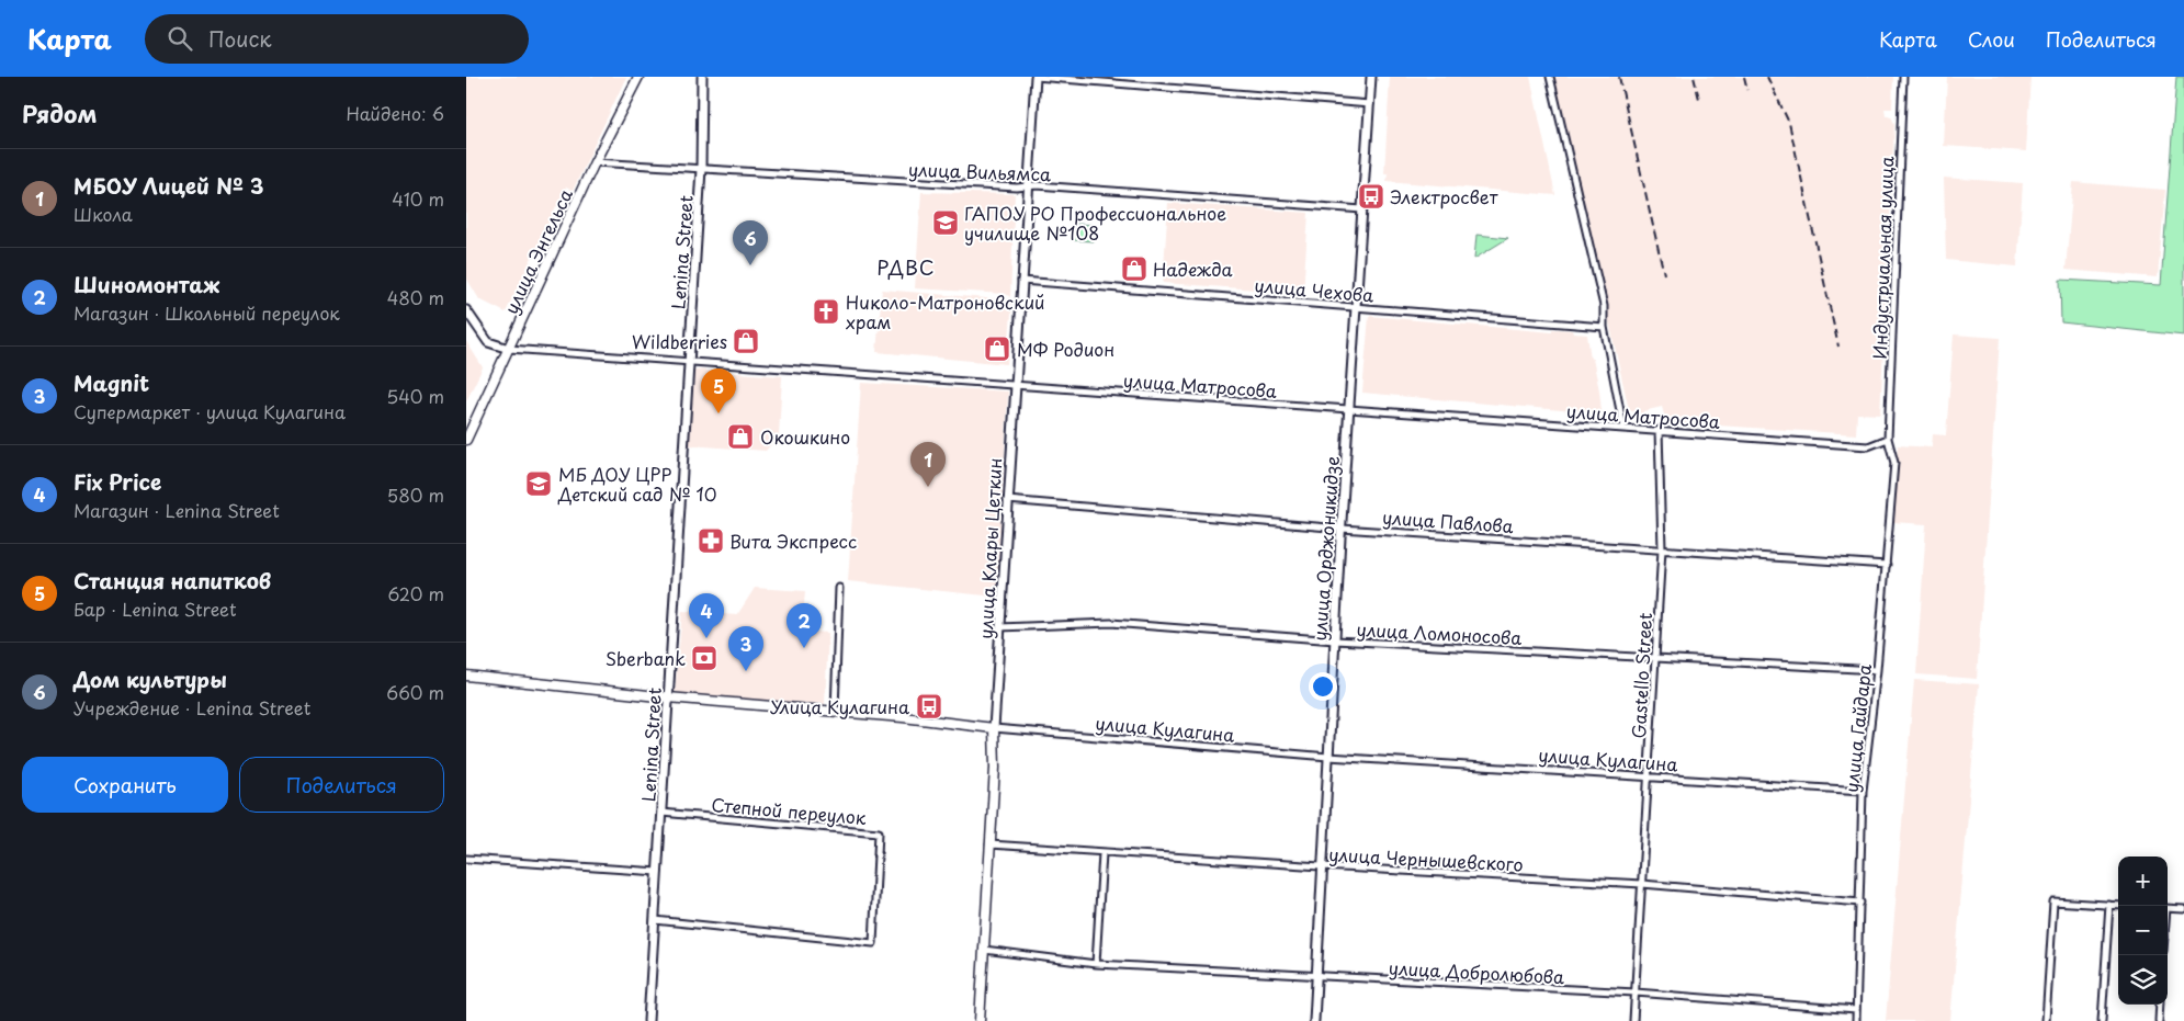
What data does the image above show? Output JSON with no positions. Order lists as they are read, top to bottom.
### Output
{
  "streets": {
    "main road": ["улица Энгельса", "улица Клары Цеткин", "улица Кулагина"],
    "street": [
      "улица Вильямса",
      "Lenina Street",
      "Индустриальная улица",
      "улица Чехова",
      "улица Матросова",
      "улица Павлова",
      "улица Орджоникидзе",
      "улица Ломоносова",
      "Gastello Street",
      "улица Гайдара",
      "Степной переулок",
      "улица Чернышевского",
      "улица Добролюбова"
    ]
  },
  "crossings": [
    ["улица Вильямса", "улица Энгельса"],
    ["улица Вильямса", "Lenina Street"],
    ["улица Вильямса", "улица Клары Цеткин"],
    ["улица Вильямса", "улица Орджоникидзе"],
    ["улица Энгельса", "улица Матросова"],
    ["Lenina Street", "улица Матросова"],
    ["Lenina Street", "улица Кулагина"],
    ["Lenina Street", "Степной переулок"],
    ["Индустриальная улица", "улица Матросова"],
    ["Индустриальная улица", "улица Гайдара"],
    ["улица Чехова", "улица Клары Цеткин"],
    ["улица Чехова", "улица Орджоникидзе"],
    ["улица Матросова", "улица Клары Цеткин"],
    ["улица Матросова", "улица Орджоникидзе"],
    ["улица Матросова", "Gastello Street"],
    ["улица Матросова", "улица Гайдара"],
    ["улица Павлова", "улица Клары Цеткин"],
    ["улица Павлова", "улица Орджоникидзе"],
    ["улица Павлова", "Gastello Street"],
    ["улица Павлова", "улица Гайдара"],
    ["улица Клары Цеткин", "улица Ломоносова"],
    ["улица Клары Цеткин", "улица Кулагина"],
    ["улица Клары Цеткин", "улица Чернышевского"],
    ["улица Клары Цеткин", "улица Добролюбова"],
    ["улица Орджоникидзе", "улица Ломоносова"],
    ["улица Орджоникидзе", "улица Кулагина"],
    ["улица Орджоникидзе", "улица Чернышевского"],
    ["улица Орджоникидзе", "улица Добролюбова"],
    ["улица Ломоносова", "Gastello Street"],
    ["улица Ломоносова", "улица Гайдара"],
    ["Gastello Street", "улица Кулагина"],
    ["Gastello Street", "улица Чернышевского"],
    ["Gastello Street", "улица Добролюбова"],
    ["улица Кулагина", "улица Гайдара"],
    ["улица Гайдара", "улица Чернышевского"],
    ["улица Гайдара", "улица Добролюбова"]
  ],
  "districts": ["РДВС"],
  "places": {
    "bus stop": ["Электросвет", "Улица Кулагина"],
    "school or university": ["ГАПОУ РО Профессиональное училище №108", "МБ ДОУ ЦРР Детский сад № 10"],
    "shop": [
      "Надежда",
      "Wildberries",
      "МФ Родион",
      "Окошкино"
    ],
    "church": ["Николо-Матроновский храм"],
    "pharmacy": ["Вита Экспресс"],
    "bank": ["Sberbank"]
  },
  "page": {
    "header": "Карта",
    "search": "Поиск",
    "nav": ["Карта", "Слои", "Поделиться"],
    "heading": ["Рядом", "Найдено: 6"],
    "list": [
      {
        "mark": "1",
        "name": "МБОУ Лицей № 3",
        "note": "Школа",
        "value": "410 m"
      },
      {
        "mark": "2",
        "name": "Шиномонтаж",
        "note": "Магазин · Школьный переулок",
        "value": "480 m"
      },
      {
        "mark": "3",
        "name": "Magnit",
        "note": "Супермаркет · улица Кулагина",
        "value": "540 m"
      },
      {
        "mark": "4",
        "name": "Fix Price",
        "note": "Магазин · Lenina Street",
        "value": "580 m"
      },
      {
        "mark": "5",
        "name": "Станция напитков",
        "note": "Бар · Lenina Street",
        "value": "620 m"
      },
      {
        "mark": "6",
        "name": "Дом культуры",
        "note": "Учреждение · Lenina Street",
        "value": "660 m"
      }
    ],
    "pins": [
      "6",
      "5",
      "1",
      "4",
      "2",
      "3"
    ],
    "buttons": ["Сохранить", "Поделиться"],
    "map_buttons": ["+", "−"]
  }
}
